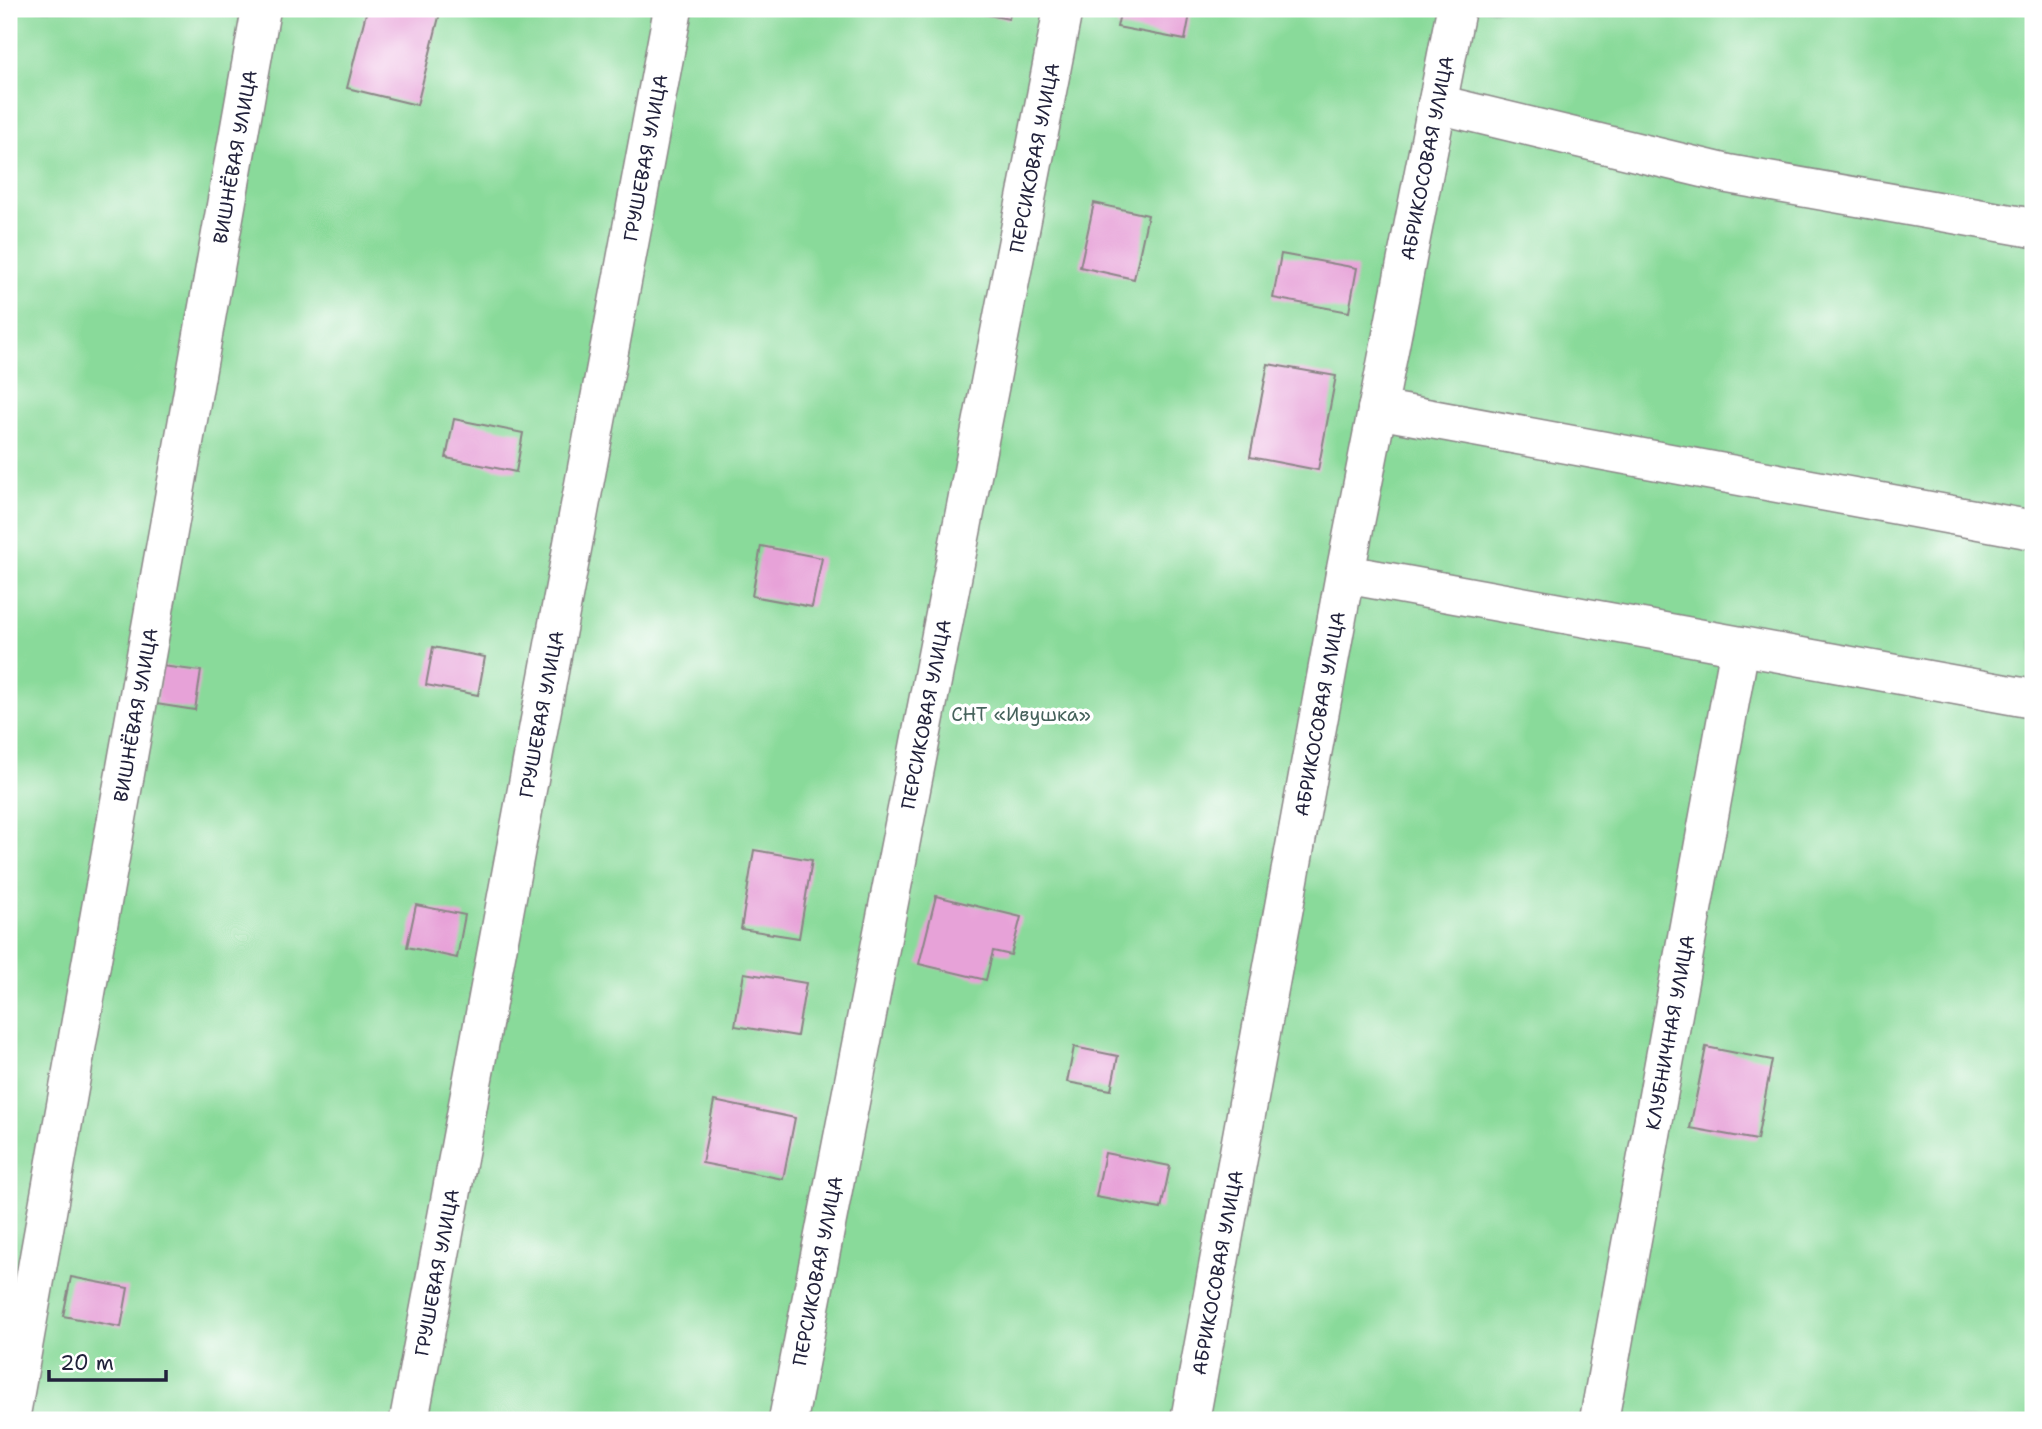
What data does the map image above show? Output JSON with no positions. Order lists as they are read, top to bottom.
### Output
{
  "streets": {
    "street": [
      "ВИШНЁВАЯ УЛИЦА",
      "ГРУШЕВАЯ УЛИЦА",
      "АБРИКОСОВАЯ УЛИЦА",
      "ПЕРСИКОВАЯ УЛИЦА",
      "КЛУБНИЧНАЯ УЛИЦА"
    ]
  },
  "parks": ["СНТ «Ивушка»"],
  "scale_bar": "20 m"
}
